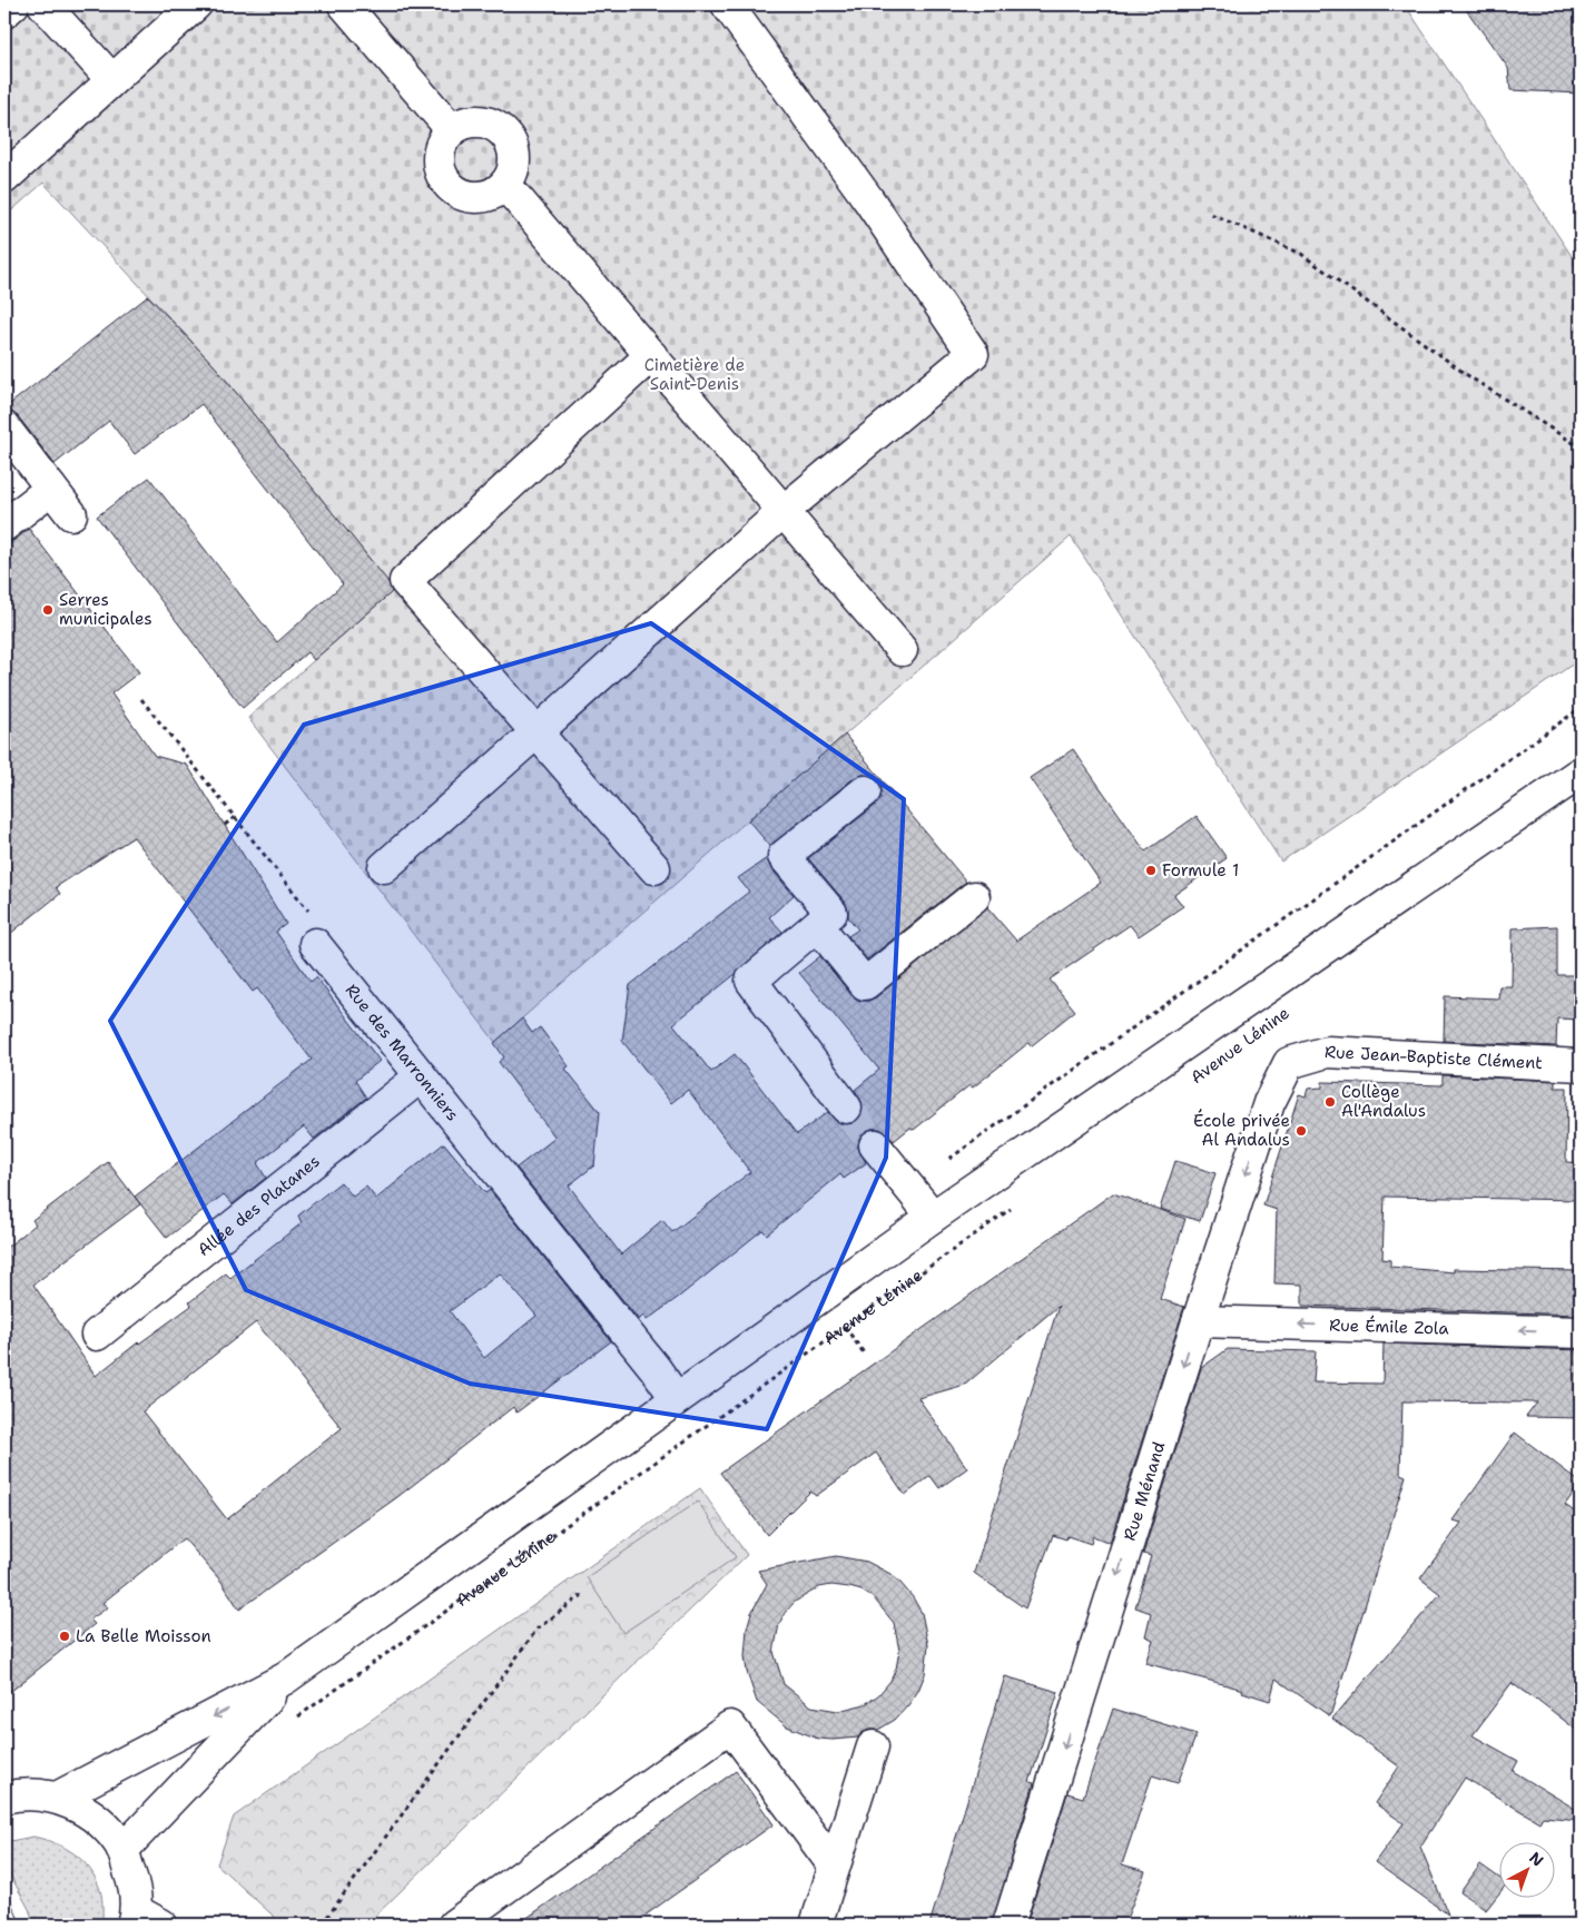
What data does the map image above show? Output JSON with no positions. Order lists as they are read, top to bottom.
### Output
{
  "streets": {
    "street": [
      "Rue des Marronniers",
      "Rue Jean-Baptiste Clément",
      "Allée des Platanes",
      "Rue Émile Zola",
      "Rue Ménand"
    ],
    "path": ["Avenue Lénine"]
  },
  "crossings": [
    ["Rue des Marronniers", "Allée des Platanes"],
    ["Rue Jean-Baptiste Clément", "Rue Ménand"],
    ["Rue Émile Zola", "Rue Ménand"]
  ],
  "one_way": ["Rue Émile Zola", "Rue Ménand"],
  "parks": ["Cimetière de Saint-Denis"],
  "places": [
    "Serres municipales",
    "Formule 1",
    "Collège Al'Andalus",
    "École privée Al Andalus",
    "La Belle Moisson"
  ],
  "north": "top right"
}
